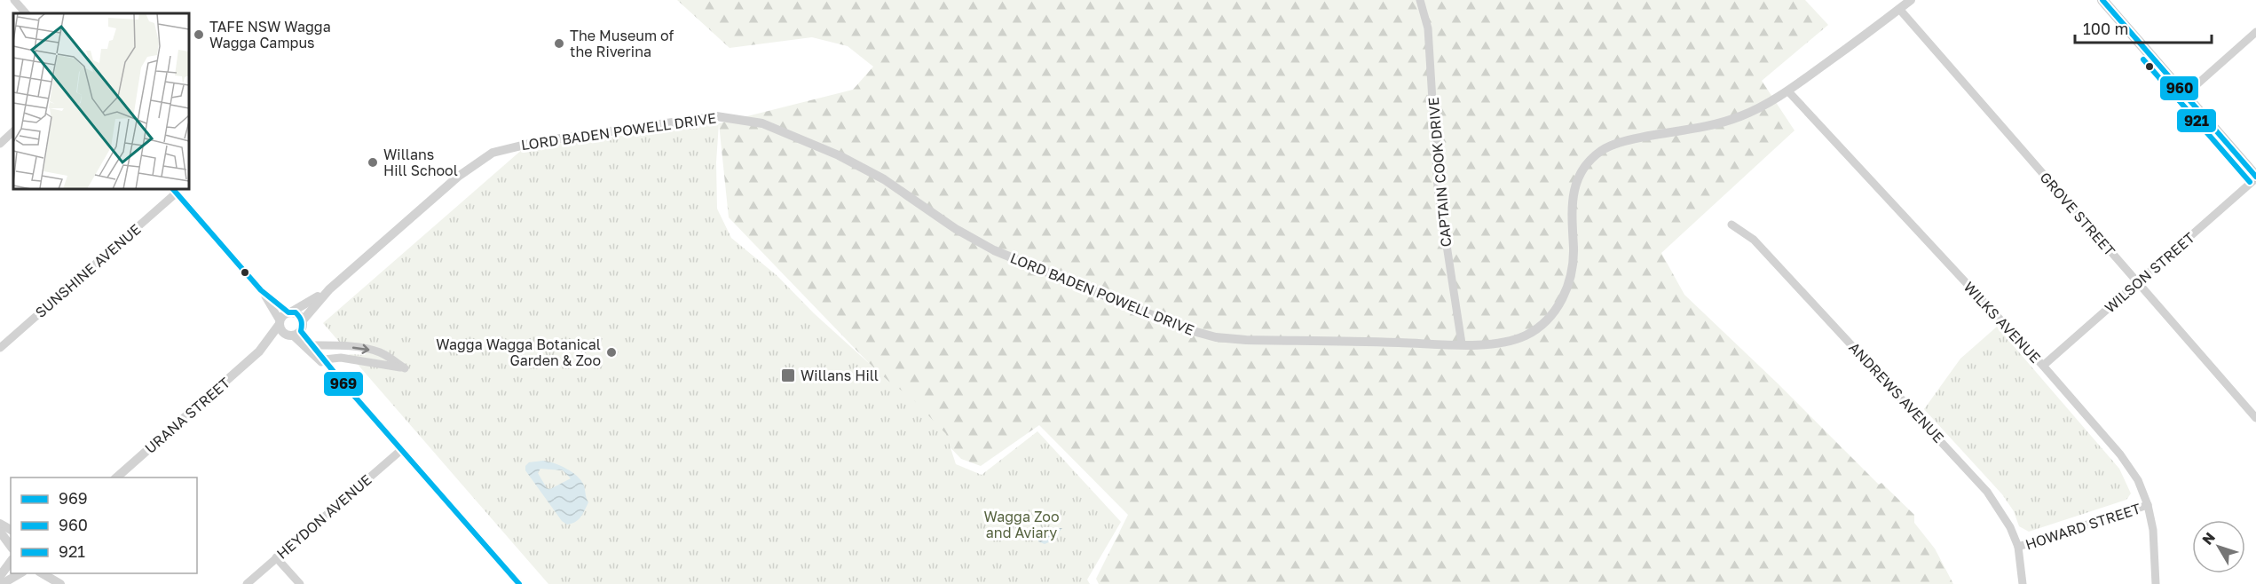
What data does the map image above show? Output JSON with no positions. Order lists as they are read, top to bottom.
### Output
{
  "streets": {
    "street": [
      "LORD BADEN POWELL DRIVE",
      "CAPTAIN COOK DRIVE",
      "GROVE STREET",
      "SUNSHINE AVENUE",
      "WILSON STREET",
      "WILKS AVENUE",
      "ANDREWS AVENUE",
      "URANA STREET",
      "HEYDON AVENUE",
      "HOWARD STREET"
    ]
  },
  "crossings": [
    ["LORD BADEN POWELL DRIVE", "CAPTAIN COOK DRIVE"],
    ["LORD BADEN POWELL DRIVE", "GROVE STREET"],
    ["LORD BADEN POWELL DRIVE", "WILKS AVENUE"],
    ["LORD BADEN POWELL DRIVE", "URANA STREET"],
    ["GROVE STREET", "WILSON STREET"],
    ["WILSON STREET", "WILKS AVENUE"],
    ["WILKS AVENUE", "HOWARD STREET"],
    ["ANDREWS AVENUE", "HOWARD STREET"]
  ],
  "parks": ["Wagga Zoo and Aviary"],
  "places": {
    "other": [
      "TAFE NSW Wagga Wagga Campus",
      "The Museum of the Riverina",
      "Willans Hill School",
      "Wagga Wagga Botanical Garden & Zoo"
    ],
    "transit": ["Willans Hill"]
  },
  "lines": ["transit line 960", "transit line 921", "transit line 969"],
  "legend": ["969", "960", "921"],
  "scale_bar": "100 m",
  "north": "top left"
}
